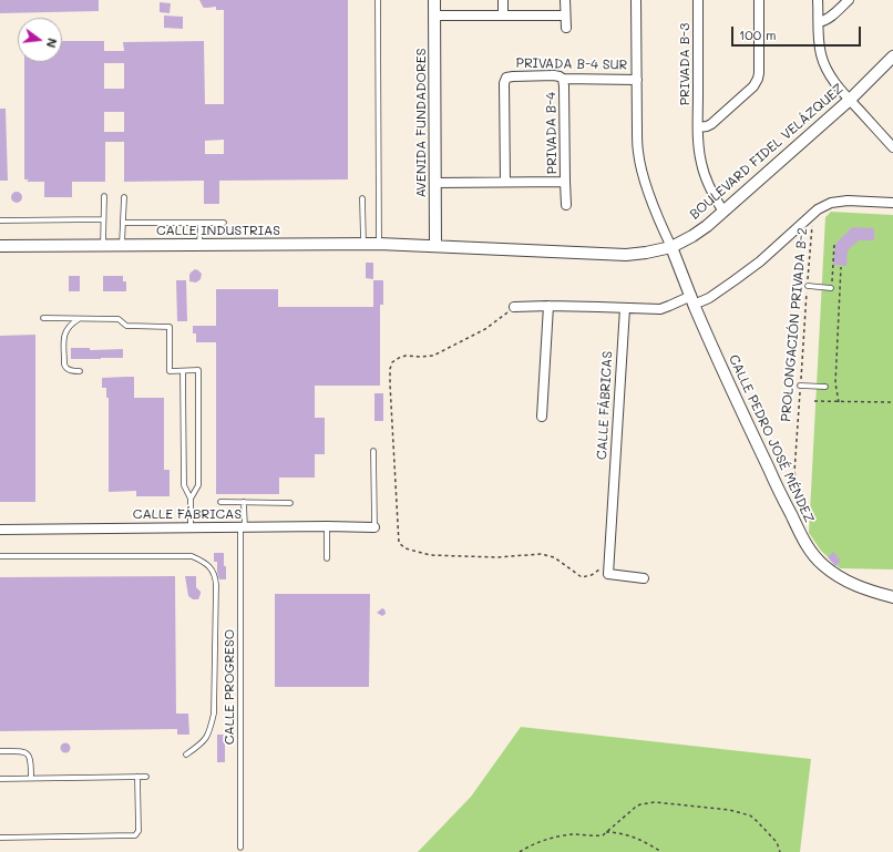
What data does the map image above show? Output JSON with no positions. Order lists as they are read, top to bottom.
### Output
{
  "streets": {
    "street": [
      "PRIVADA B-4 SUR",
      "PRIVADA B-3",
      "AVENIDA FUNDADORES",
      "PRIVADA B-4",
      "BOULEVARD FIDEL VELÁZQUEZ",
      "CALLE INDUSTRIAS",
      "CALLE FÁBRICAS",
      "CALLE PEDRO JOSÉ MÉNDEZ"
    ],
    "lane": ["CALLE PROGRESO"],
    "path": ["PROLONGACIÓN PRIVADA B-2"]
  },
  "crossings": [
    ["PRIVADA B-4 SUR", "PRIVADA B-4"],
    ["PRIVADA B-3", "BOULEVARD FIDEL VELÁZQUEZ"],
    ["AVENIDA FUNDADORES", "PRIVADA B-4"],
    ["AVENIDA FUNDADORES", "BOULEVARD FIDEL VELÁZQUEZ"],
    ["AVENIDA FUNDADORES", "CALLE INDUSTRIAS"],
    ["BOULEVARD FIDEL VELÁZQUEZ", "CALLE INDUSTRIAS"],
    ["BOULEVARD FIDEL VELÁZQUEZ", "CALLE PEDRO JOSÉ MÉNDEZ"],
    ["PROLONGACIÓN PRIVADA B-2", "CALLE PEDRO JOSÉ MÉNDEZ"],
    ["CALLE FÁBRICAS", "CALLE PROGRESO"]
  ],
  "scale_bar": "100 m",
  "north": "right"
}
